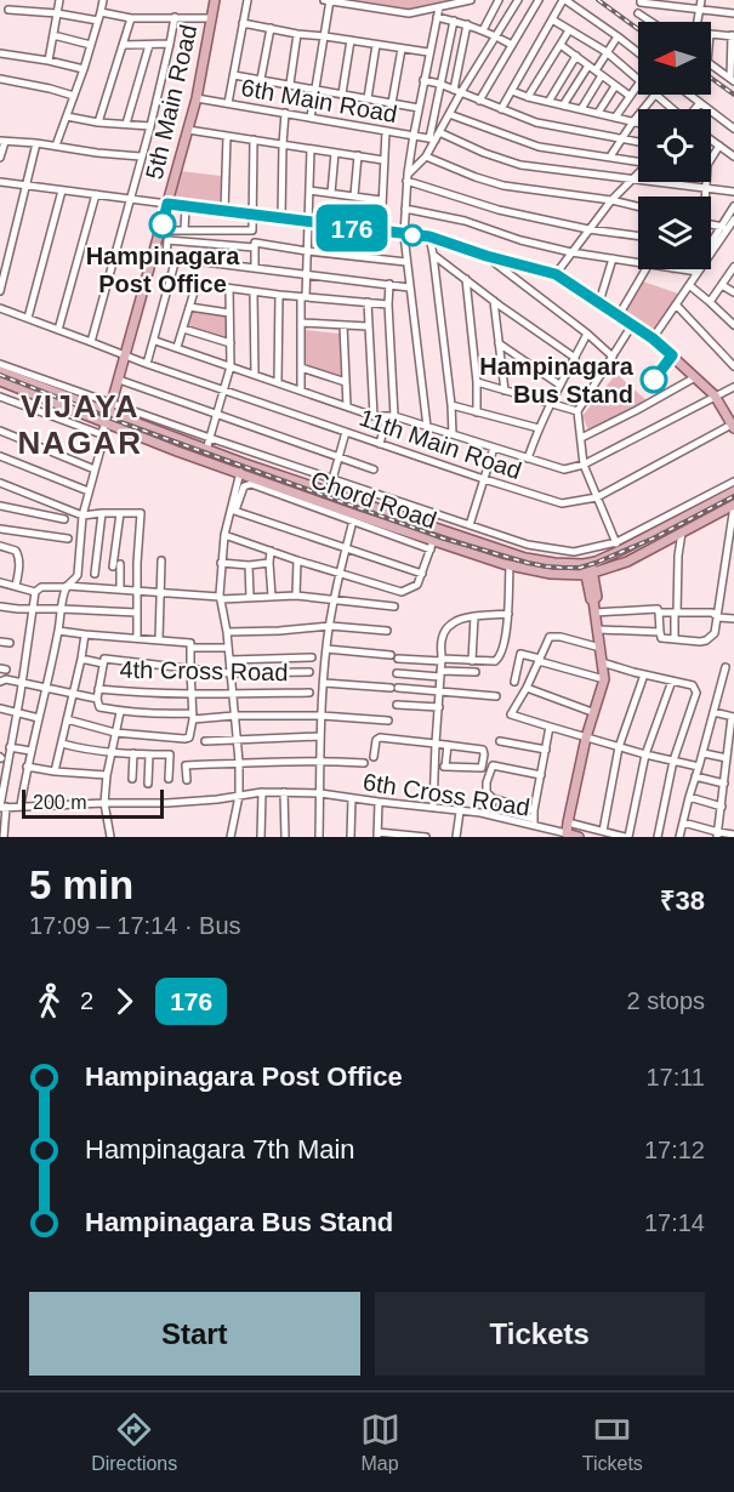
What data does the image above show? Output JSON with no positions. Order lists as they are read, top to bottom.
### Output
{
  "streets": {
    "main road": ["5th Main Road", "Chord Road"],
    "street": [
      "6th Main Road",
      "11th Main Road",
      "4th Cross Road",
      "6th Cross Road"
    ]
  },
  "crossings": [
    ["6th Main Road", "5th Main Road"],
    ["5th Main Road", "11th Main Road"],
    ["5th Main Road", "Chord Road"]
  ],
  "districts": ["VIJAYA NAGAR"],
  "places": ["Hampinagara Post Office", "Hampinagara Bus Stand"],
  "lines": ["bus line 176"],
  "scale_bar": "200 m",
  "north": "left",
  "page": {
    "on_map": "176",
    "scale": "200 m",
    "heading": ["5 min", "17:09 – 17:14 · Bus", "₹38"],
    "legs": ["2", "176", "2 stops"],
    "list": [
      {
        "name": "Hampinagara Post Office",
        "value": "17:11"
      },
      {
        "name": "Hampinagara 7th Main",
        "value": "17:12"
      },
      {
        "name": "Hampinagara Bus Stand",
        "value": "17:14"
      }
    ],
    "buttons": ["Start", "Tickets"],
    "tabs": ["Directions", "Map", "Tickets"]
  }
}
